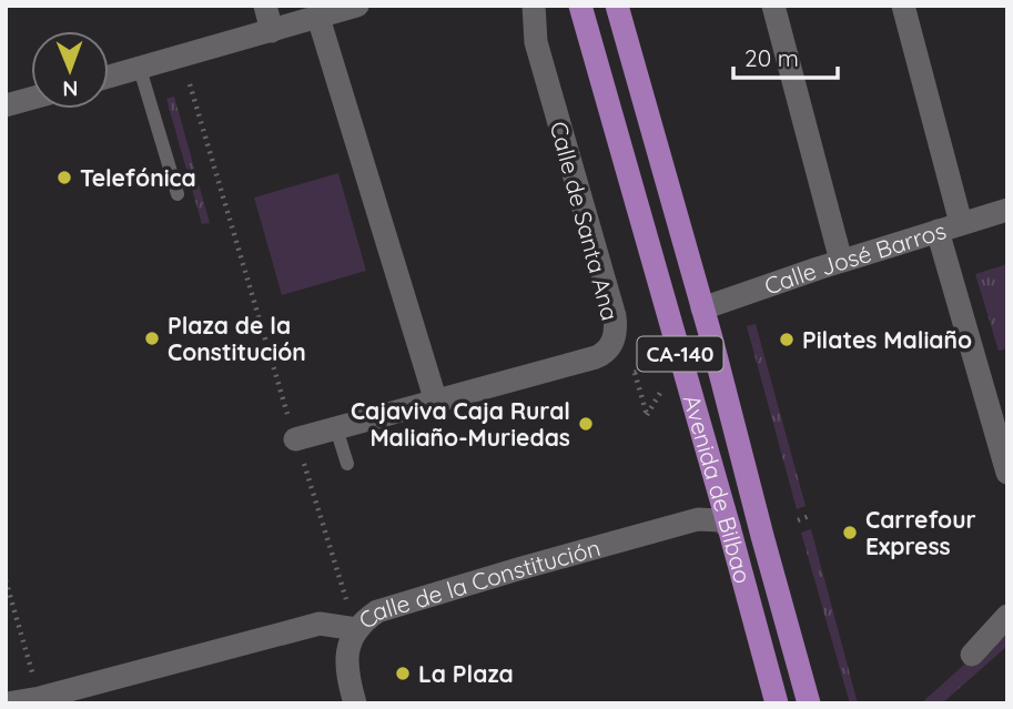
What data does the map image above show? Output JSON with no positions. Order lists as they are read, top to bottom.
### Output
{
  "streets": {
    "main road": ["CA-140", "Avenida de Bilbao"],
    "street": ["Calle de Santa Ana", "Calle José Barros", "Calle de la Constitución"]
  },
  "crossings": [
    ["Calle José Barros", "Avenida de Bilbao"],
    ["Avenida de Bilbao", "Calle de la Constitución"]
  ],
  "places": [
    "Telefónica",
    "Plaza de la Constitución",
    "Pilates Maliaño",
    "Cajaviva Caja Rural Maliaño-Muriedas",
    "Carrefour Express",
    "La Plaza"
  ],
  "scale_bar": "20 m",
  "north": "bottom"
}
